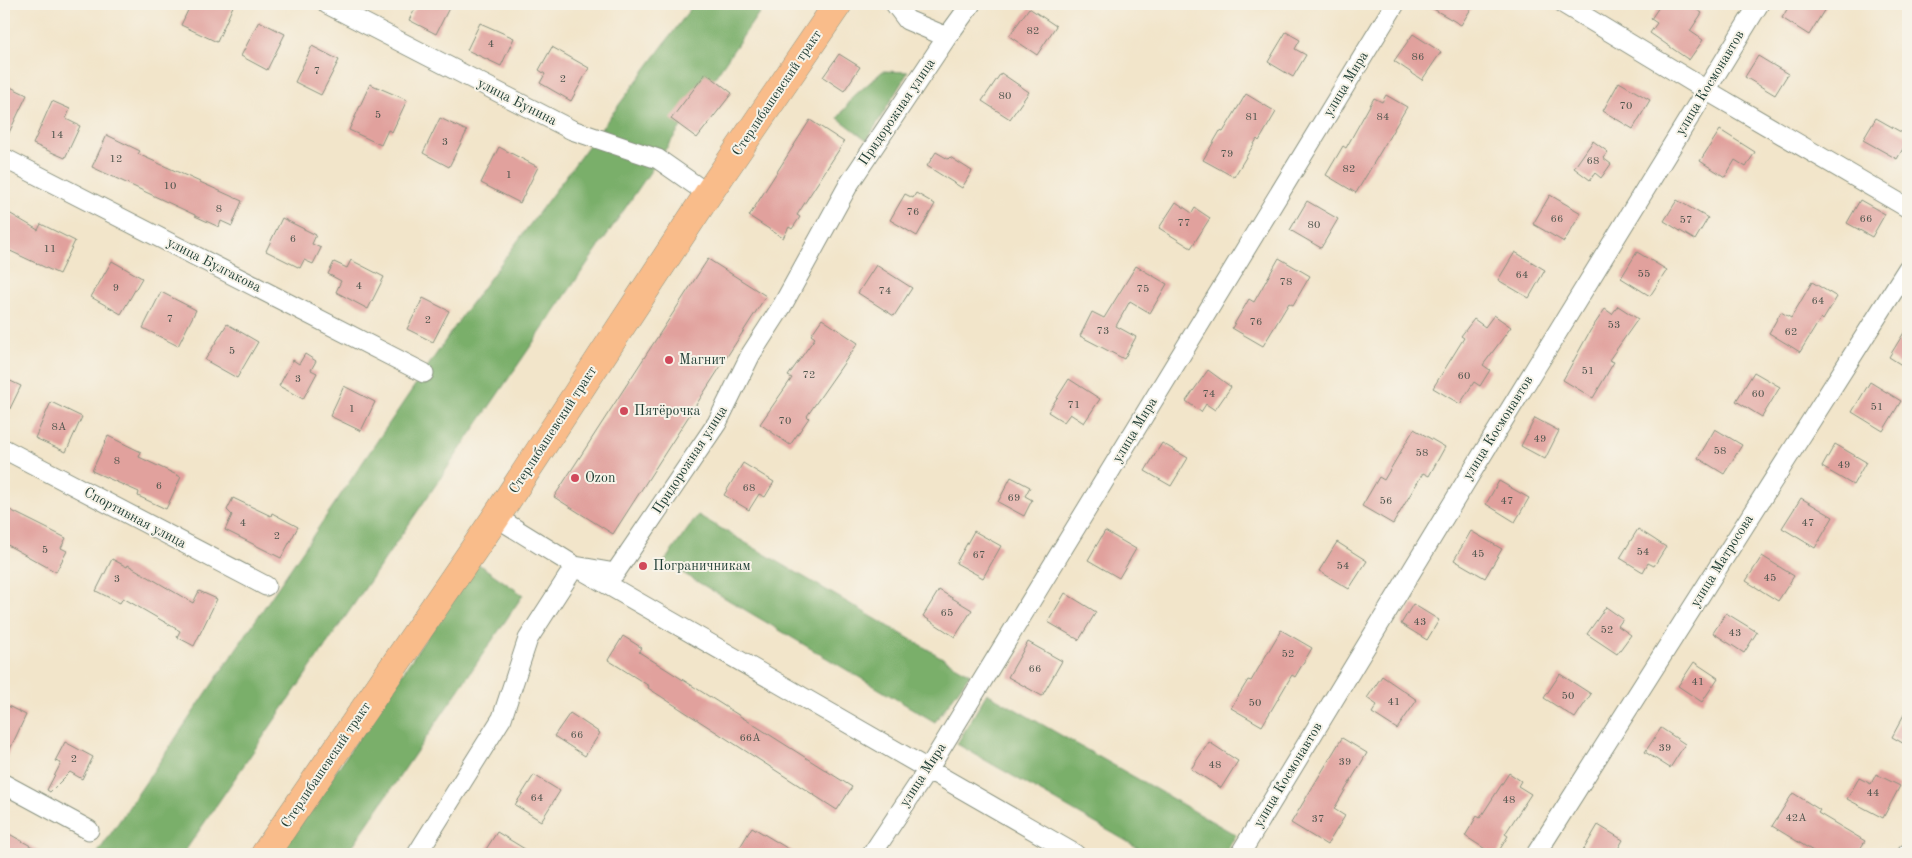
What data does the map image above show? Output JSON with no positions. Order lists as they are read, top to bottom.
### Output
{
  "streets": {
    "main road": ["Стерлибашевский тракт"],
    "street": [
      "улица Космонавтов",
      "улица Мира",
      "улица Бунина",
      "Придорожная улица",
      "улица Булгакова",
      "Спортивная улица",
      "улица Матросова"
    ]
  },
  "crossings": [
    ["Стерлибашевский тракт", "улица Бунина"]
  ],
  "places": [
    "Магнит",
    "Пятёрочка",
    "Ozon",
    "Пограничникам"
  ],
  "house_numbers": [
    "82",
    "4",
    "86",
    "7",
    "2",
    "80",
    "70",
    "5",
    "81",
    "84",
    "14",
    "3",
    "79",
    "12",
    "68",
    "82",
    "1",
    "10",
    "8",
    "76",
    "66",
    "66",
    "57",
    "77",
    "80",
    "6",
    "11",
    "55",
    "64",
    "78",
    "4",
    "9",
    "75",
    "74",
    "64",
    "7",
    "2",
    "76",
    "53",
    "73",
    "62",
    "5",
    "51",
    "72",
    "60",
    "3",
    "74",
    "60",
    "71",
    "51",
    "1",
    "70",
    "8А",
    "49",
    "58",
    "58",
    "8",
    "49",
    "6",
    "68",
    "69",
    "56",
    "47",
    "4",
    "47",
    "2",
    "5",
    "54",
    "45",
    "67",
    "54",
    "45",
    "3",
    "65",
    "43",
    "52",
    "43",
    "52",
    "66",
    "41",
    "50",
    "41",
    "50",
    "66",
    "66А",
    "39",
    "2",
    "39",
    "48",
    "44",
    "64",
    "48",
    "42А",
    "37"
  ]
}
